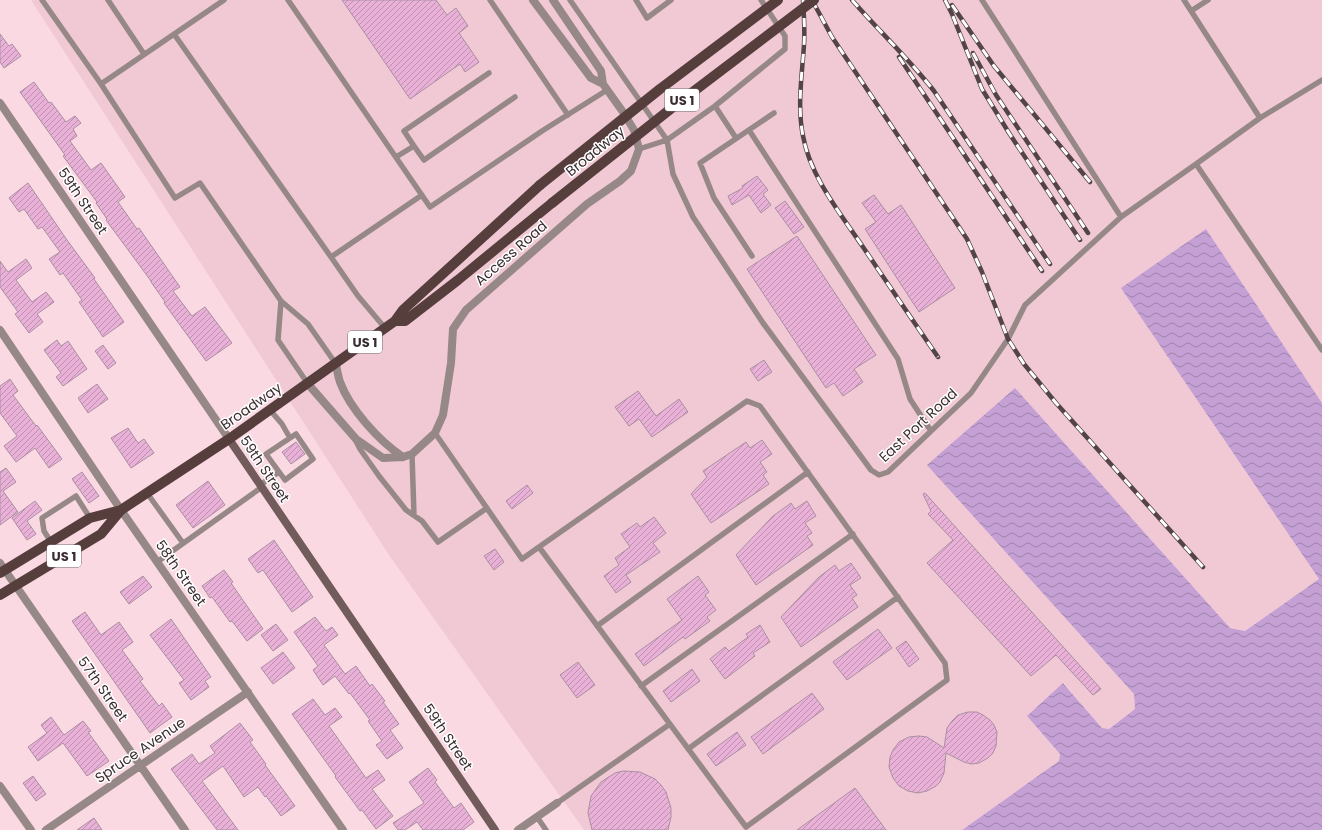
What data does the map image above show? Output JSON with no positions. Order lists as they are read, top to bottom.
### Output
{
  "streets": {
    "main road": ["US 1", "Broadway"],
    "street": [
      "59th Street",
      "Access Road",
      "58th Street",
      "57th Street",
      "Spruce Avenue"
    ],
    "lane": ["East Port Road"]
  },
  "crossings": [
    ["Broadway", "59th Street"],
    ["Broadway", "Access Road"],
    ["Broadway", "58th Street"],
    ["Broadway", "57th Street"],
    ["58th Street", "Spruce Avenue"],
    ["57th Street", "Spruce Avenue"]
  ]
}
